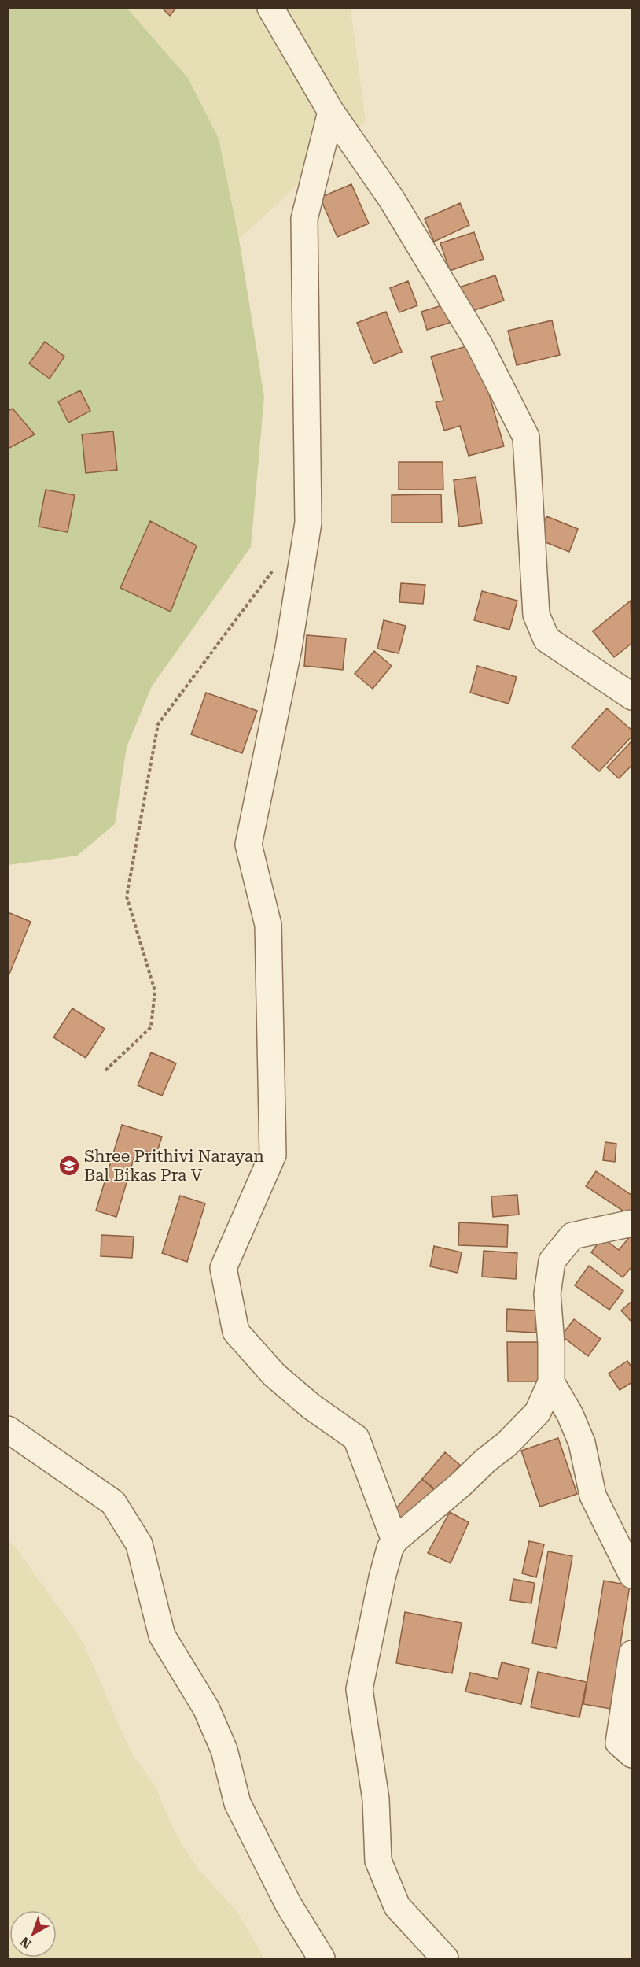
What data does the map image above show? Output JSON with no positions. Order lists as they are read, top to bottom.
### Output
{
  "places": {
    "school or university": ["Shree Prithivi Narayan Bal Bikas Pra V"]
  },
  "north": "bottom left"
}
